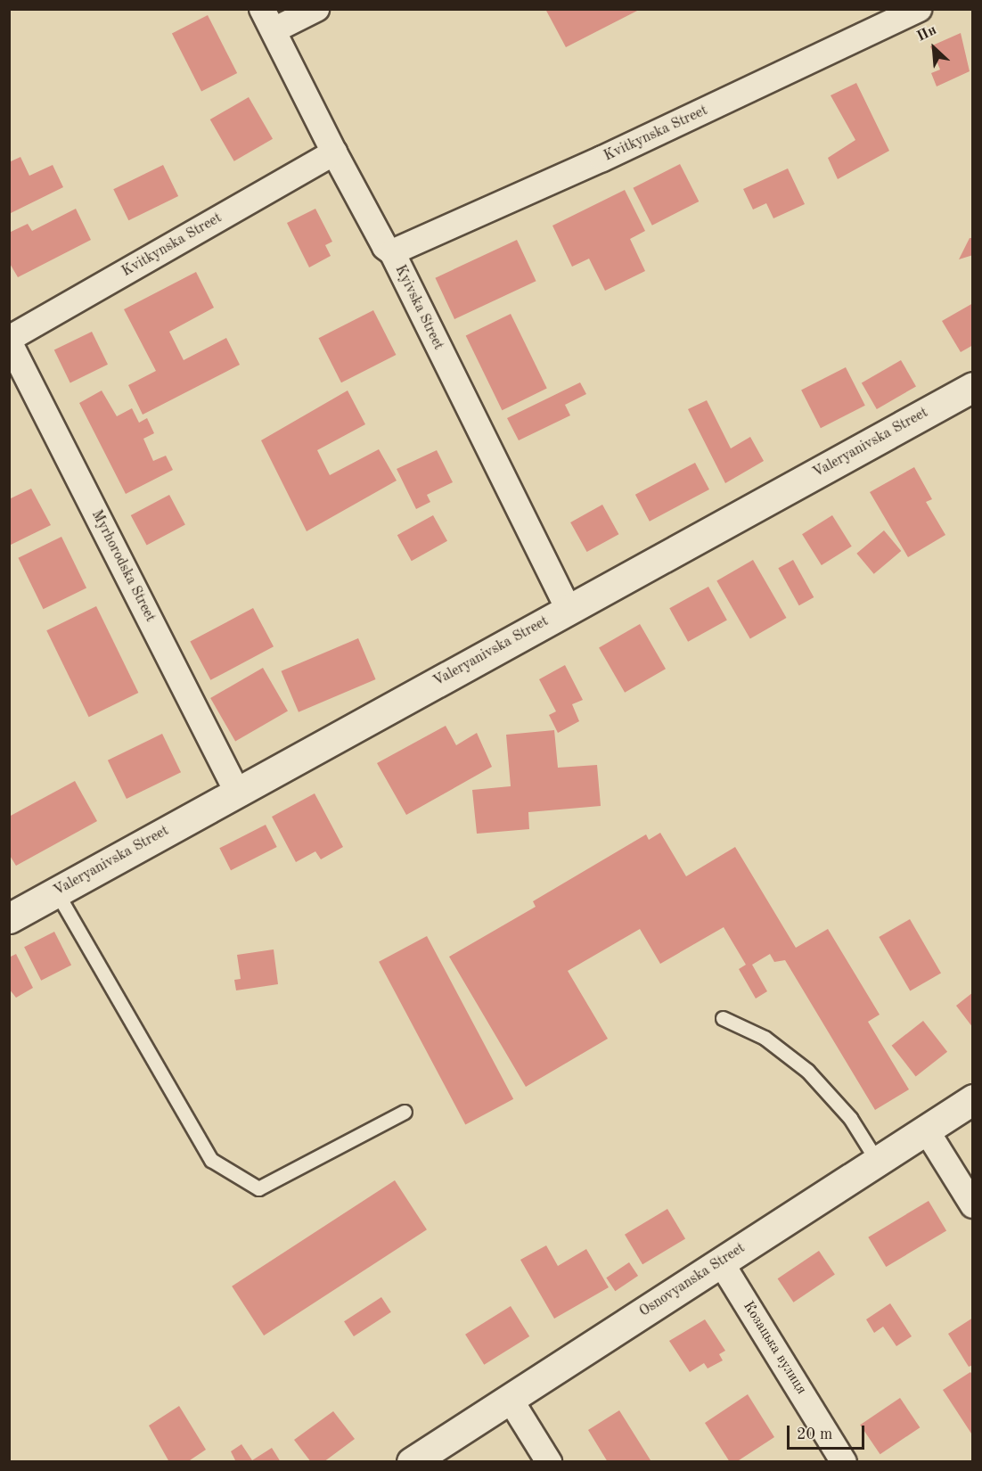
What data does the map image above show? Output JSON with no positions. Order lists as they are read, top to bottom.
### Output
{
  "streets": {
    "street": [
      "Kvitkynska Street",
      "Kyivska Street",
      "Valeryanivska Street",
      "Myrhorodska Street",
      "Osnovyanska Street",
      "Козацька вулиця"
    ]
  },
  "crossings": [
    ["Kvitkynska Street", "Kyivska Street"],
    ["Kvitkynska Street", "Myrhorodska Street"],
    ["Kyivska Street", "Valeryanivska Street"],
    ["Valeryanivska Street", "Myrhorodska Street"],
    ["Osnovyanska Street", "Козацька вулиця"]
  ],
  "scale_bar": "20 m",
  "north": "top left"
}
